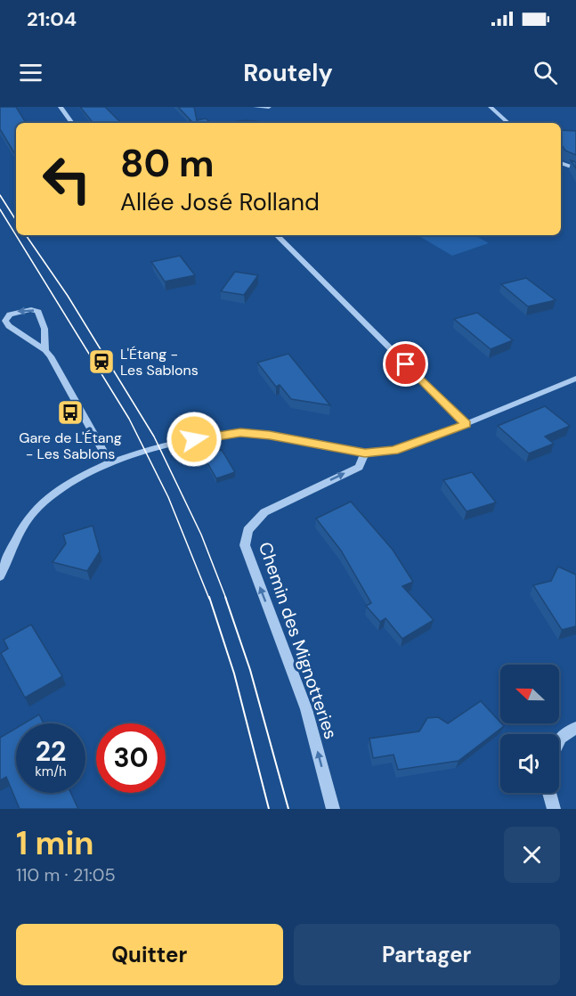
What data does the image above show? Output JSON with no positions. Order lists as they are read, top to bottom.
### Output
{
  "streets": {
    "street": ["Chemin des Mignotteries"]
  },
  "one_way": ["Chemin des Mignotteries"],
  "places": {
    "station": ["L'Étang - Les Sablons"],
    "bus stop": ["Gare de L'Étang - Les Sablons"]
  },
  "north": "left",
  "page": {
    "status": "21:04",
    "header": "Routely",
    "turn": ["80 m", "Allée José Rolland"],
    "speed": "22 km/h",
    "limit": "30",
    "heading": ["1 min", "110 m · 21:05"],
    "buttons": ["Quitter", "Partager"]
  }
}
